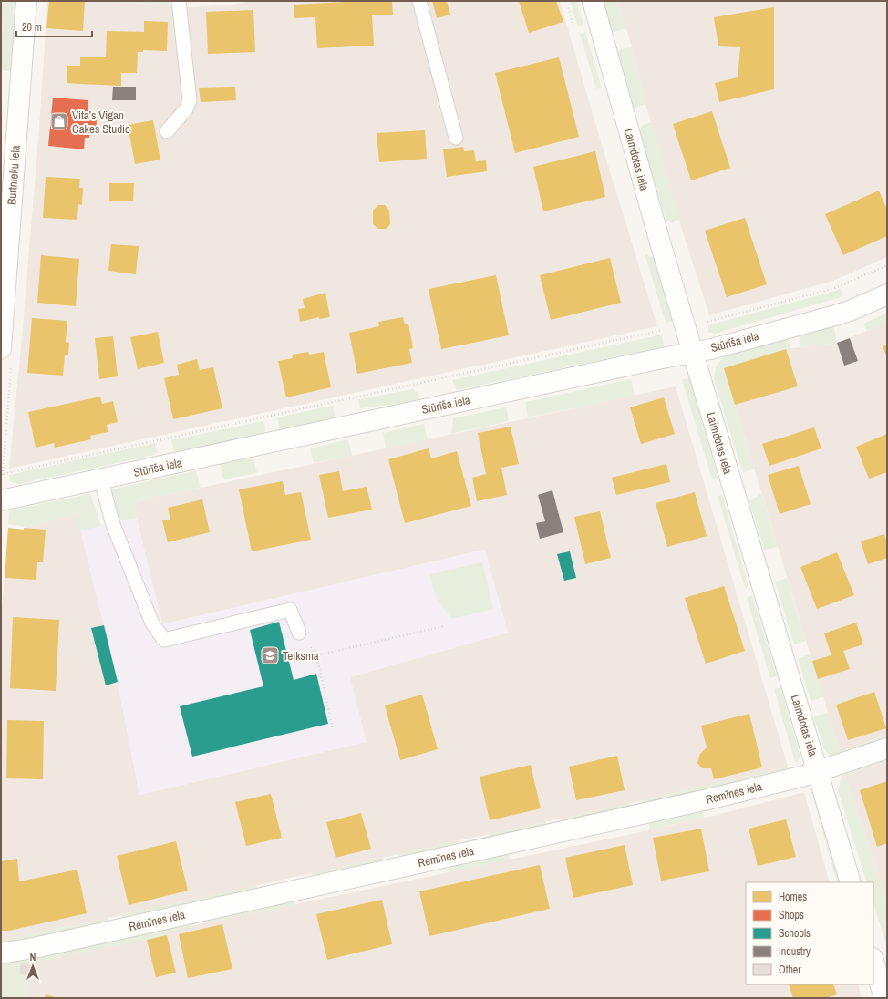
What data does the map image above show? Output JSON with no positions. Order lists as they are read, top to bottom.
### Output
{
  "streets": {
    "street": [
      "Laimdotas iela",
      "Burtnieku iela",
      "Stūrīša iela",
      "Remīnes iela"
    ]
  },
  "crossings": [
    ["Laimdotas iela", "Stūrīša iela"],
    ["Laimdotas iela", "Remīnes iela"]
  ],
  "places": {
    "shop": ["Vita’s Vigan Cakes Studio"],
    "school or university": ["Teiksma"]
  },
  "legend": [
    "Homes",
    "Shops",
    "Schools",
    "Industry",
    "Other"
  ],
  "scale_bar": "20 m",
  "north": "top"
}
